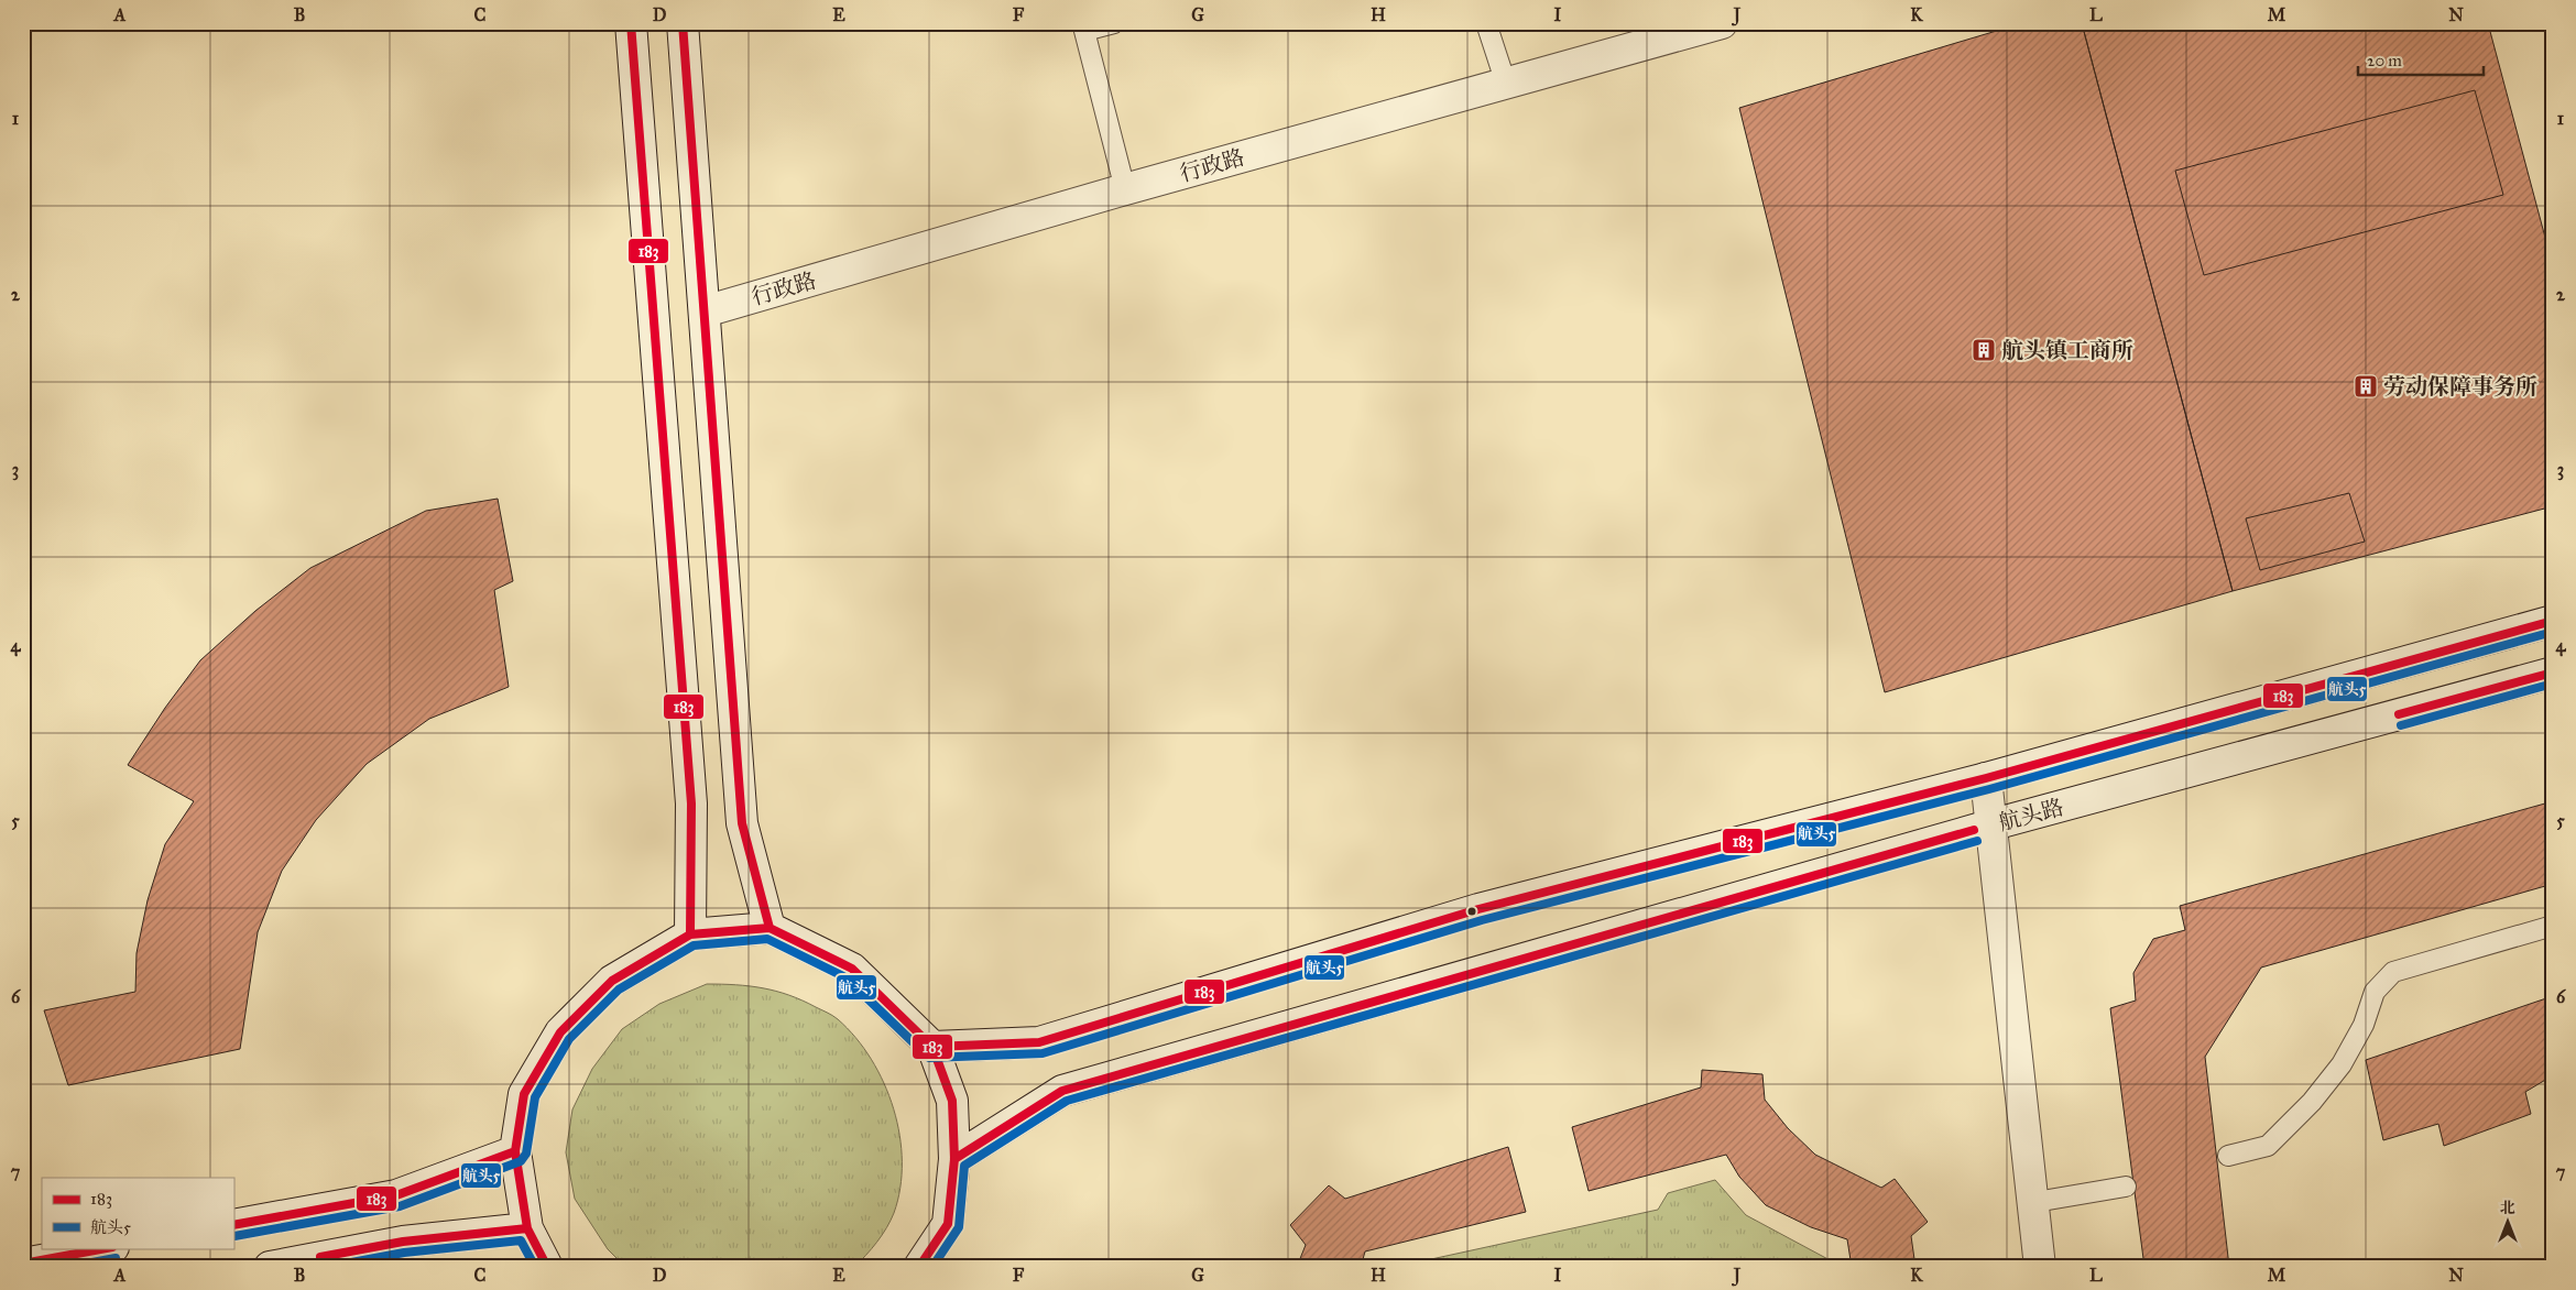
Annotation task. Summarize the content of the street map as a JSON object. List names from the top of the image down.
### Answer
{
  "streets": {
    "main road": ["行政路", "航头路"]
  },
  "places": {
    "building": ["航头镇工商所", "劳动保障事务所"]
  },
  "lines": ["transit line 183", "transit line 航头5"],
  "legend": ["183", "航头5"],
  "scale_bar": "20 m",
  "north": "top",
  "grid": {
    "columns": [
      "A",
      "B",
      "C",
      "D",
      "E",
      "F",
      "G",
      "H",
      "I",
      "J",
      "K",
      "L",
      "M",
      "N"
    ],
    "rows": [
      "1",
      "2",
      "3",
      "4",
      "5",
      "6",
      "7"
    ]
  }
}
